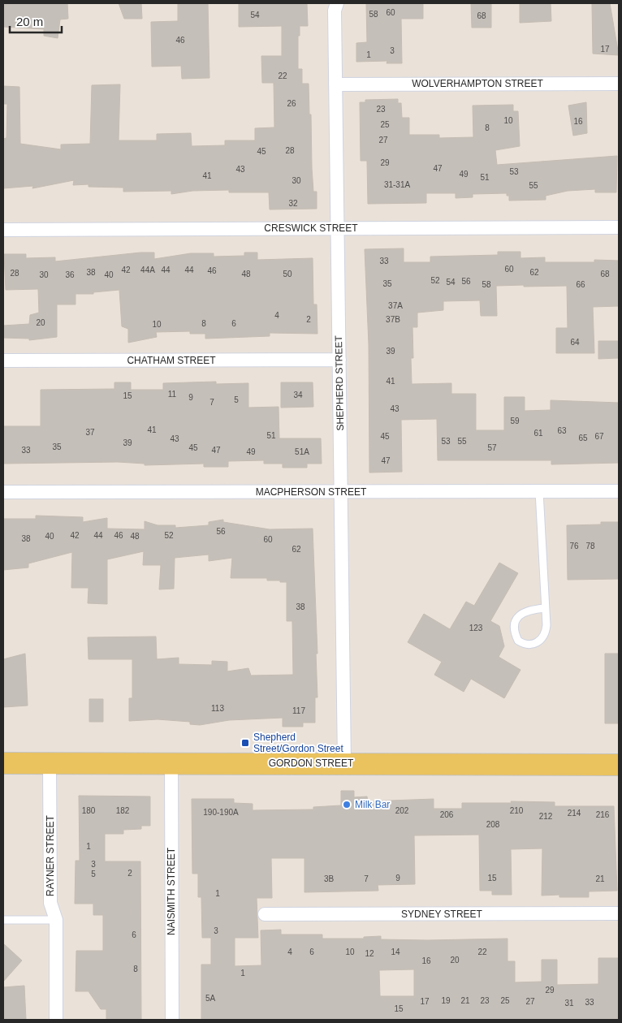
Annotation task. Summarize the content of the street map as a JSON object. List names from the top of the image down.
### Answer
{
  "streets": {
    "main road": ["GORDON STREET"],
    "street": [
      "WOLVERHAMPTON STREET",
      "CRESWICK STREET",
      "CHATHAM STREET",
      "SHEPHERD STREET",
      "MACPHERSON STREET",
      "RAYNER STREET",
      "NAISMITH STREET",
      "SYDNEY STREET"
    ]
  },
  "crossings": [
    ["WOLVERHAMPTON STREET", "SHEPHERD STREET"],
    ["CRESWICK STREET", "SHEPHERD STREET"],
    ["CHATHAM STREET", "SHEPHERD STREET"],
    ["SHEPHERD STREET", "MACPHERSON STREET"],
    ["SHEPHERD STREET", "GORDON STREET"],
    ["GORDON STREET", "RAYNER STREET"],
    ["GORDON STREET", "NAISMITH STREET"]
  ],
  "places": {
    "transit": ["Shepherd Street/Gordon Street"],
    "other": ["Milk Bar"]
  },
  "house_numbers": [
    "60",
    "58",
    "54",
    "68",
    "46",
    "17",
    "3",
    "1",
    "22",
    "26",
    "23",
    "10",
    "16",
    "25",
    "8",
    "27",
    "28",
    "45",
    "29",
    "47",
    "43",
    "53",
    "49",
    "41",
    "51",
    "30",
    "31-31A",
    "55",
    "32",
    "33",
    "60",
    "42",
    "44A",
    "44",
    "44",
    "46",
    "38",
    "62",
    "28",
    "48",
    "50",
    "68",
    "30",
    "36",
    "40",
    "52",
    "56",
    "54",
    "35",
    "58",
    "66",
    "37A",
    "4",
    "2",
    "37B",
    "20",
    "8",
    "6",
    "10",
    "64",
    "39",
    "41",
    "11",
    "34",
    "15",
    "9",
    "5",
    "7",
    "43",
    "59",
    "41",
    "63",
    "37",
    "61",
    "51",
    "45",
    "67",
    "65",
    "43",
    "53",
    "55",
    "39",
    "35",
    "45",
    "57",
    "33",
    "47",
    "49",
    "51A",
    "47",
    "56",
    "42",
    "44",
    "46",
    "52",
    "40",
    "48",
    "38",
    "60",
    "76",
    "78",
    "62",
    "38",
    "123",
    "113",
    "117",
    "180",
    "182",
    "202",
    "210",
    "190-190A",
    "214",
    "206",
    "216",
    "212",
    "208",
    "1",
    "3",
    "2",
    "5",
    "9",
    "15",
    "3B",
    "7",
    "21",
    "1",
    "3",
    "6",
    "4",
    "6",
    "10",
    "14",
    "22",
    "12",
    "20",
    "16",
    "8",
    "1",
    "29",
    "5A",
    "19",
    "21",
    "23",
    "25",
    "17",
    "27",
    "33",
    "31",
    "15"
  ],
  "scale_bar": "20 m"
}
